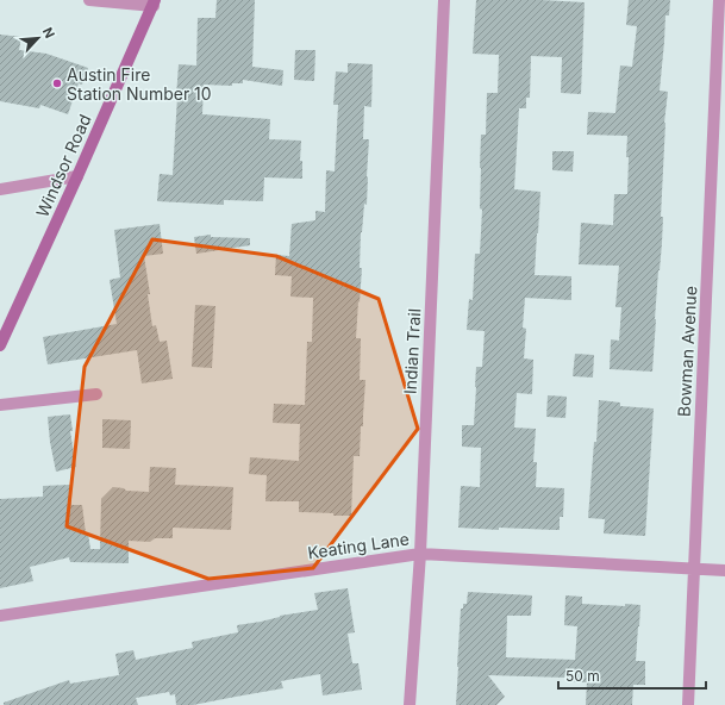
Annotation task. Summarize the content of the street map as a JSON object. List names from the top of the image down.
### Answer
{
  "streets": {
    "street": [
      "Windsor Road",
      "Indian Trail",
      "Bowman Avenue",
      "Keating Lane"
    ]
  },
  "crossings": [
    ["Indian Trail", "Keating Lane"],
    ["Bowman Avenue", "Keating Lane"]
  ],
  "places": ["Austin Fire Station Number 10"],
  "scale_bar": "50 m",
  "north": "top right"
}
